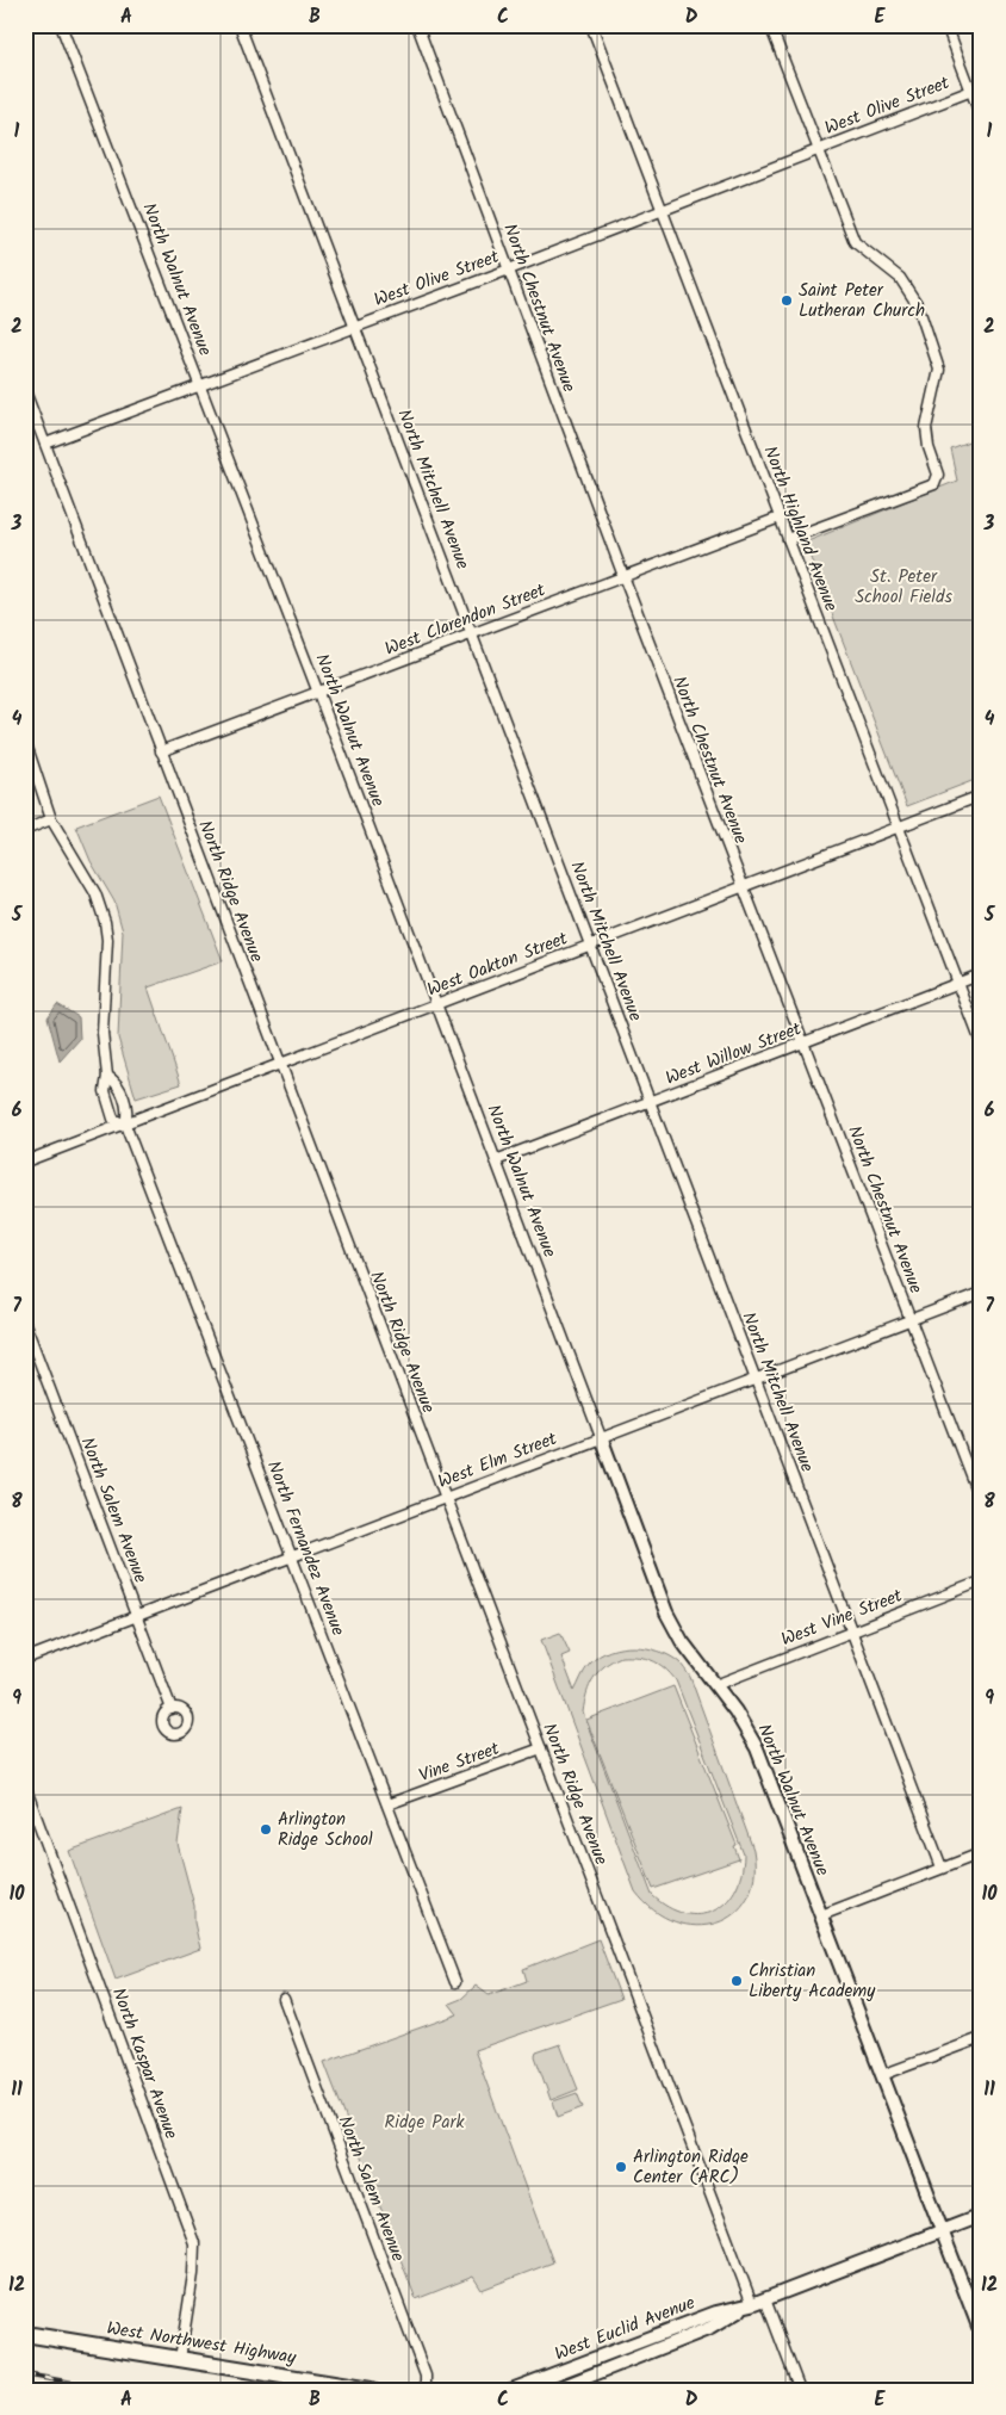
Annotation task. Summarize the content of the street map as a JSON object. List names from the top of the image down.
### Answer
{
  "streets": {
    "main road": ["West Northwest Highway"],
    "street": [
      "West Olive Street",
      "North Walnut Avenue",
      "North Chestnut Avenue",
      "North Mitchell Avenue",
      "North Highland Avenue",
      "West Clarendon Street",
      "North Ridge Avenue",
      "West Oakton Street",
      "West Willow Street",
      "West Elm Street",
      "North Salem Avenue",
      "North Fernandez Avenue",
      "West Vine Street",
      "Vine Street",
      "North Kaspar Avenue",
      "West Euclid Avenue"
    ]
  },
  "crossings": [
    ["West Olive Street", "North Walnut Avenue"],
    ["West Olive Street", "North Chestnut Avenue"],
    ["West Olive Street", "North Mitchell Avenue"],
    ["West Olive Street", "North Highland Avenue"],
    ["West Olive Street", "North Ridge Avenue"],
    ["North Walnut Avenue", "West Clarendon Street"],
    ["North Walnut Avenue", "West Oakton Street"],
    ["North Walnut Avenue", "West Willow Street"],
    ["North Walnut Avenue", "West Elm Street"],
    ["North Walnut Avenue", "West Vine Street"],
    ["North Walnut Avenue", "West Euclid Avenue"],
    ["North Chestnut Avenue", "West Clarendon Street"],
    ["North Chestnut Avenue", "West Oakton Street"],
    ["North Chestnut Avenue", "West Willow Street"],
    ["North Chestnut Avenue", "West Elm Street"],
    ["North Mitchell Avenue", "West Clarendon Street"],
    ["North Mitchell Avenue", "West Oakton Street"],
    ["North Mitchell Avenue", "West Willow Street"],
    ["North Mitchell Avenue", "West Elm Street"],
    ["North Mitchell Avenue", "West Vine Street"],
    ["North Highland Avenue", "West Clarendon Street"],
    ["North Highland Avenue", "West Oakton Street"],
    ["North Highland Avenue", "West Willow Street"],
    ["West Clarendon Street", "North Ridge Avenue"],
    ["North Ridge Avenue", "West Oakton Street"],
    ["North Ridge Avenue", "West Elm Street"],
    ["North Ridge Avenue", "Vine Street"],
    ["North Ridge Avenue", "West Euclid Avenue"],
    ["West Oakton Street", "North Fernandez Avenue"],
    ["West Elm Street", "North Salem Avenue"],
    ["West Elm Street", "North Fernandez Avenue"],
    ["North Fernandez Avenue", "Vine Street"],
    ["North Kaspar Avenue", "West Northwest Highway"]
  ],
  "parks": ["St. Peter School Fields", "Ridge Park"],
  "places": [
    "Saint Peter Lutheran Church",
    "Arlington Ridge School",
    "Christian Liberty Academy",
    "Arlington Ridge Center (ARC)"
  ],
  "grid": {
    "columns": [
      "A",
      "B",
      "C",
      "D",
      "E"
    ],
    "rows": [
      "1",
      "2",
      "3",
      "4",
      "5",
      "6",
      "7",
      "8",
      "9",
      "10",
      "11",
      "12"
    ]
  }
}
